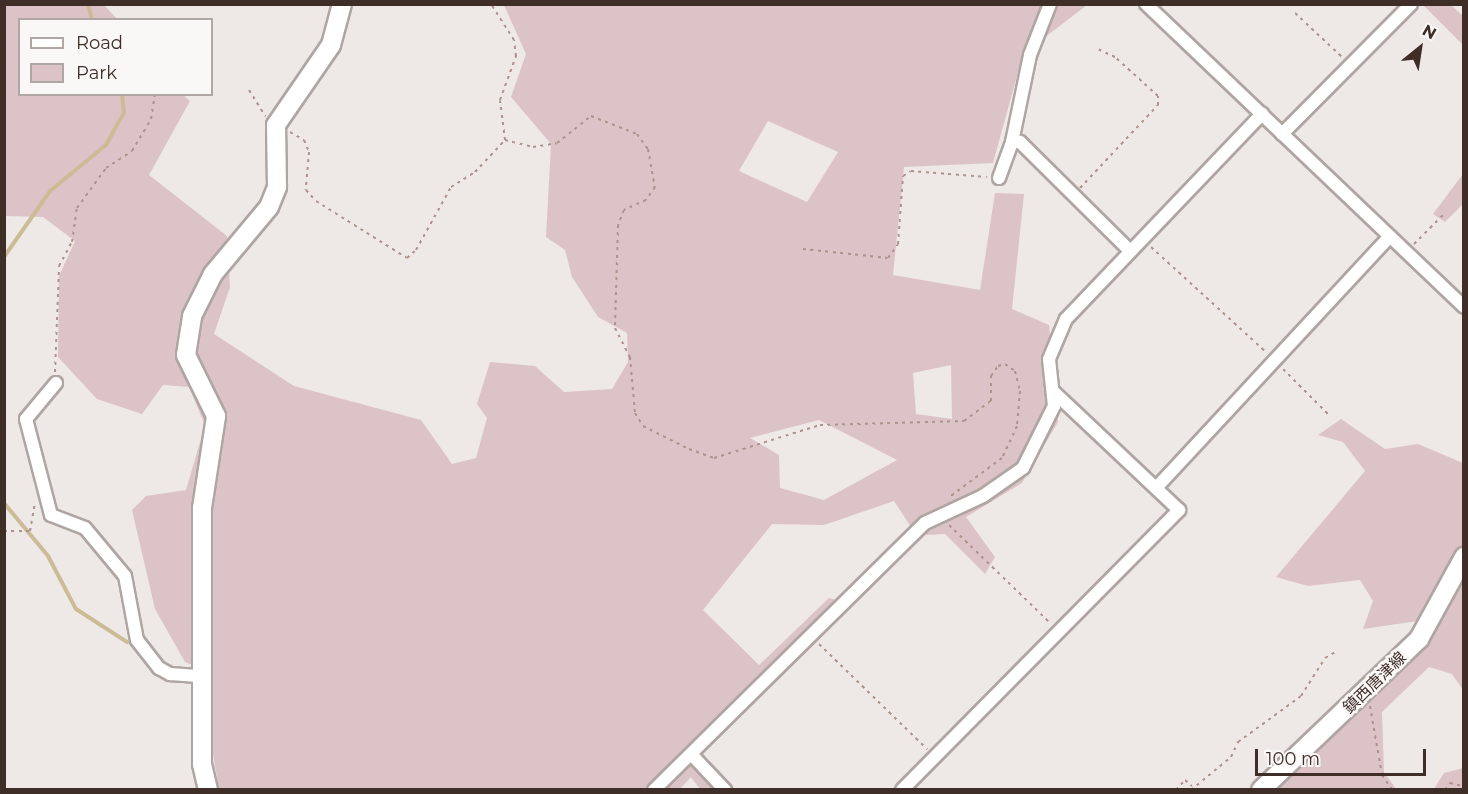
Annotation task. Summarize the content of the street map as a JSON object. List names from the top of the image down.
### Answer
{
  "streets": {
    "street": ["鎮西唐津線"]
  },
  "legend": ["Road", "Park"],
  "scale_bar": "100 m",
  "north": "top right"
}
